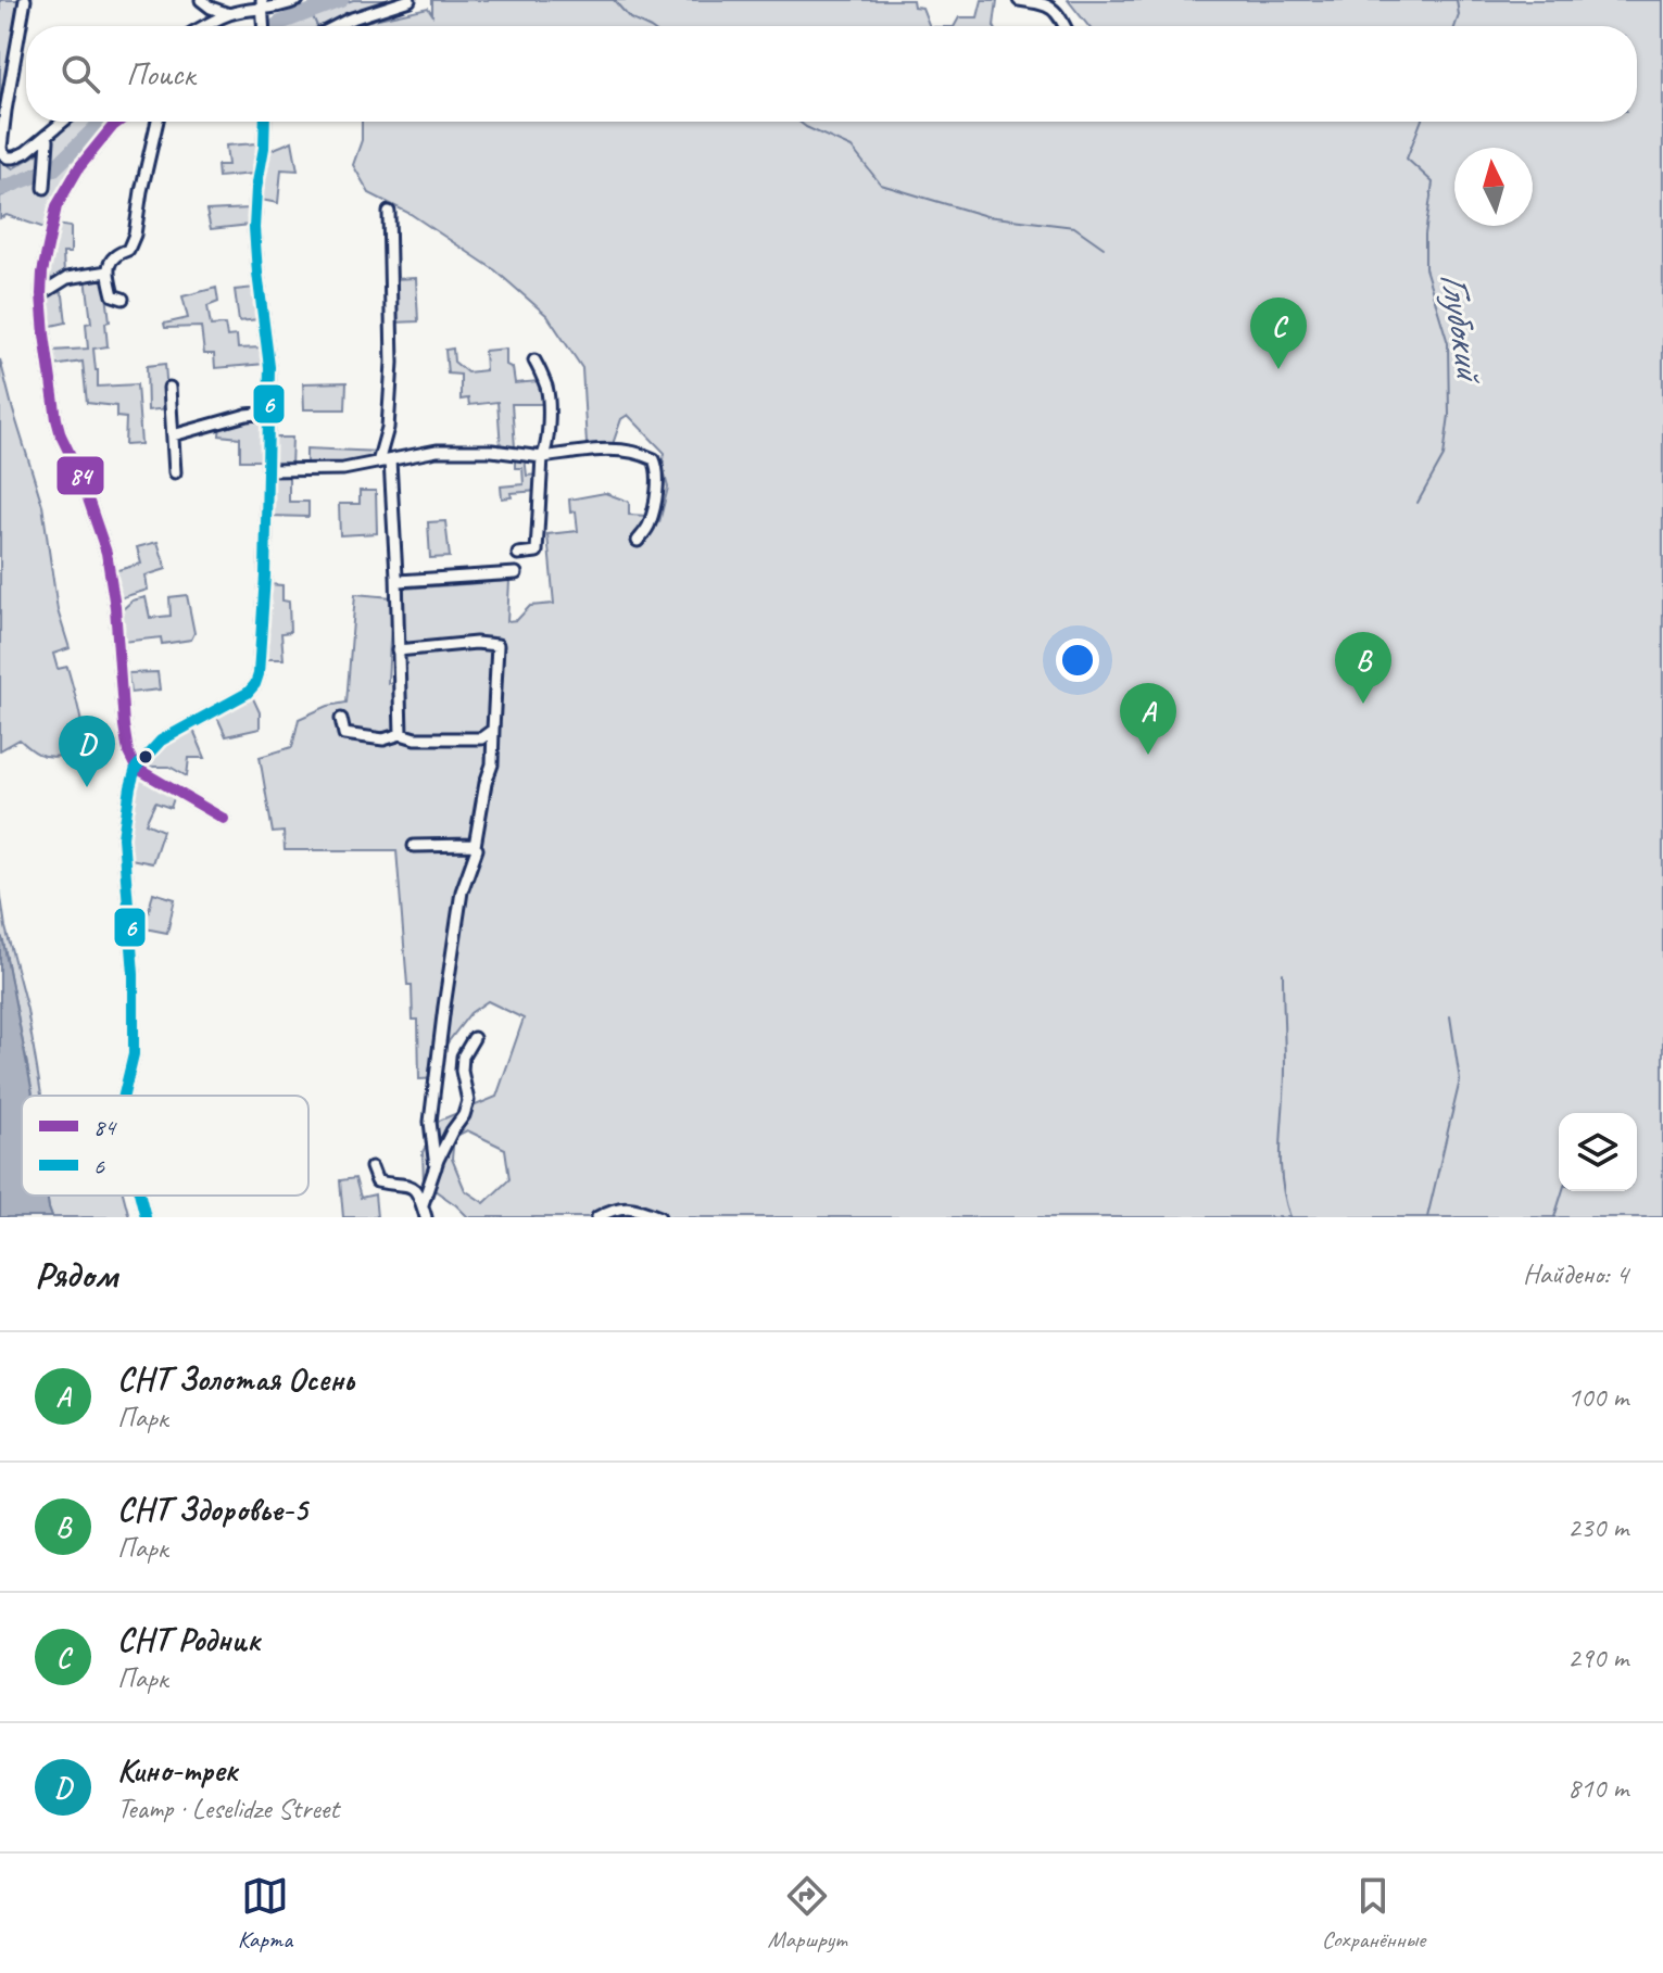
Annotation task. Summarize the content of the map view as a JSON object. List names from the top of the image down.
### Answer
{
  "water": ["Глубокий"],
  "lines": ["transit line 84", "transit line 6"],
  "legend": ["84", "6"],
  "north": "top",
  "page": {
    "search": "Поиск",
    "pins": [
      "C",
      "B",
      "A",
      "D"
    ],
    "heading": ["Рядом", "Найдено: 4"],
    "list": [
      {
        "mark": "A",
        "name": "СНТ Золотая Осень",
        "note": "Парк",
        "value": "100 m"
      },
      {
        "mark": "B",
        "name": "СНТ Здоровье-5",
        "note": "Парк",
        "value": "230 m"
      },
      {
        "mark": "C",
        "name": "СНТ Родник",
        "note": "Парк",
        "value": "290 m"
      },
      {
        "mark": "D",
        "name": "Кино-трек",
        "note": "Театр · Leselidze Street",
        "value": "810 m"
      }
    ],
    "nav": ["Карта", "Маршрут", "Сохранённые"]
  }
}
